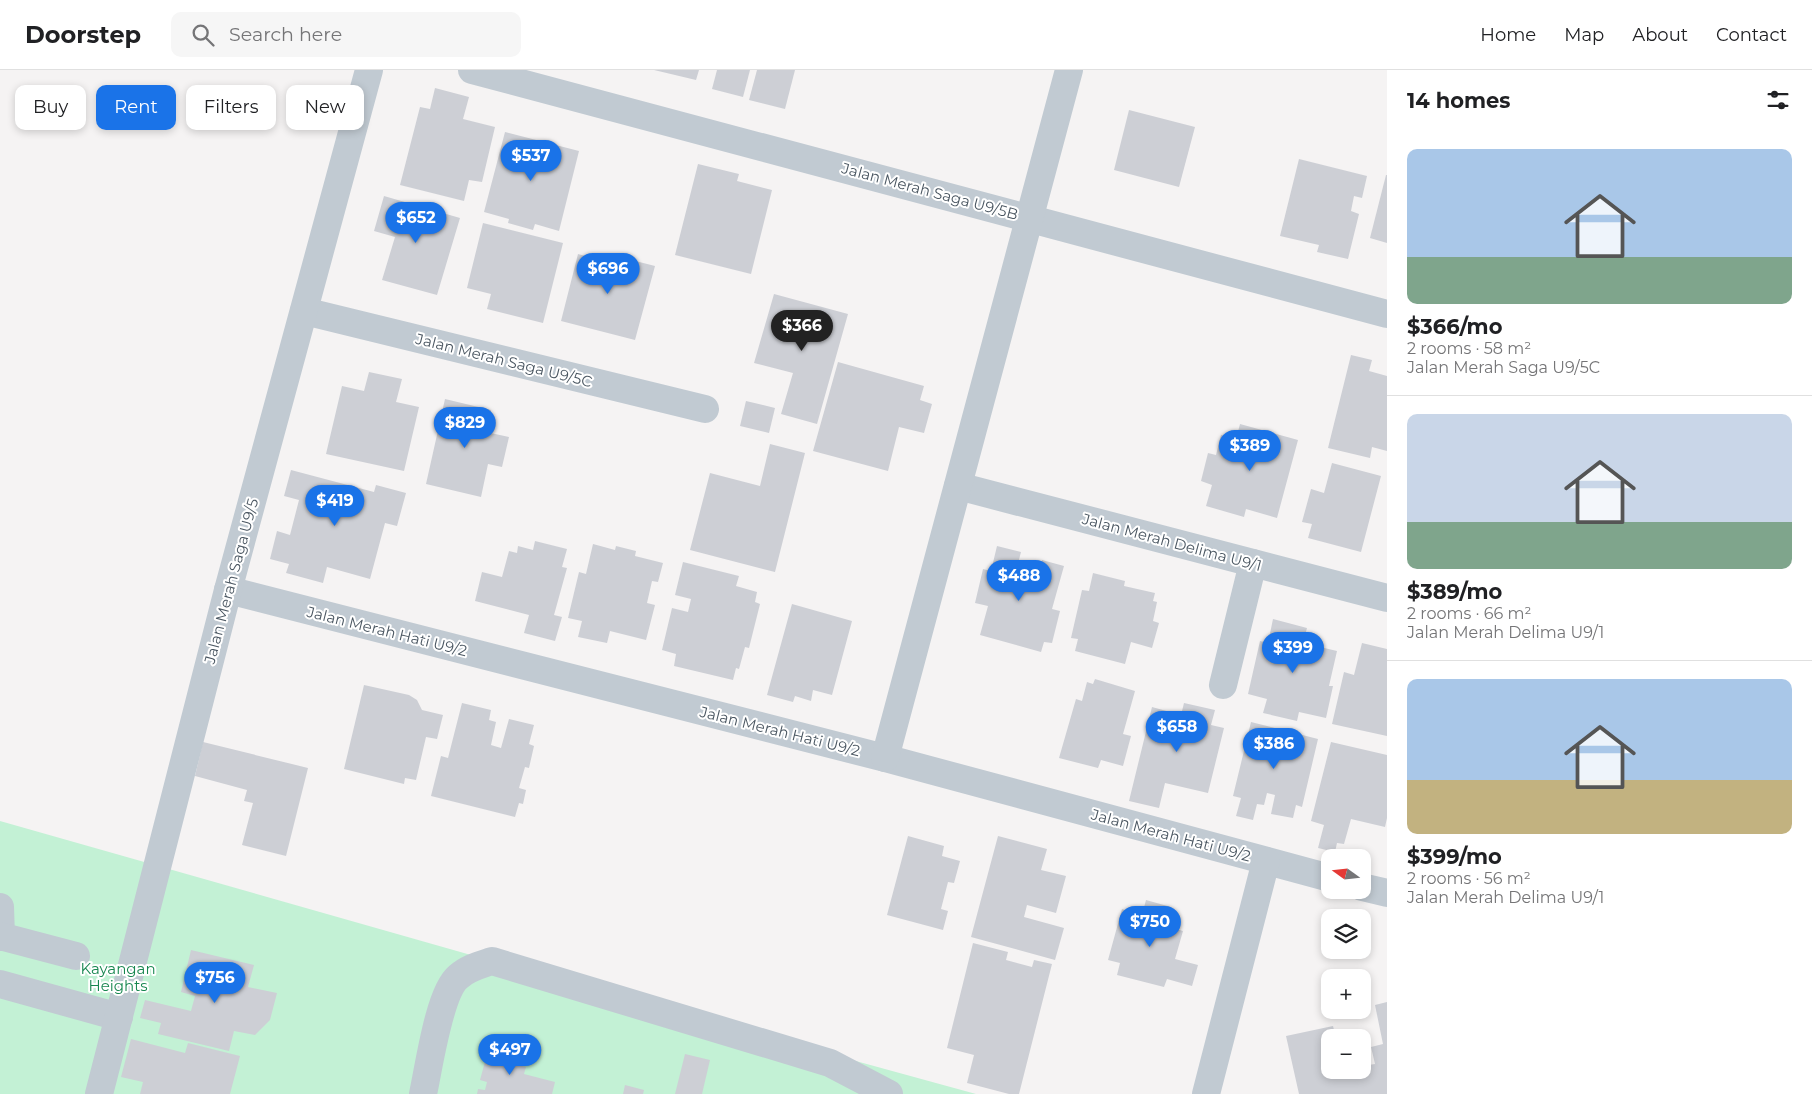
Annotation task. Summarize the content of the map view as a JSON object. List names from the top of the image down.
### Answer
{
  "streets": {
    "street": [
      "Jalan Merah Saga U9/5B",
      "Jalan Merah Saga U9/5C",
      "Jalan Merah Delima U9/1",
      "Jalan Merah Saga U9/5",
      "Jalan Merah Hati U9/2"
    ]
  },
  "crossings": [
    ["Jalan Merah Saga U9/5C", "Jalan Merah Saga U9/5"],
    ["Jalan Merah Saga U9/5", "Jalan Merah Hati U9/2"]
  ],
  "parks": ["Kayangan Heights"],
  "north": "left",
  "page": {
    "header": "Doorstep",
    "search": "Search here",
    "nav": [
      "Home",
      "Map",
      "About",
      "Contact"
    ],
    "heading": "14 homes",
    "chip": [
      "Buy",
      "Rent",
      "Filters",
      "New"
    ],
    "list": [
      {
        "name": "$366/mo",
        "note": "2 rooms · 58 m² · Jalan Merah Saga U9/5C"
      },
      {
        "name": "$389/mo",
        "note": "2 rooms · 66 m² · Jalan Merah Delima U9/1"
      },
      {
        "name": "$399/mo",
        "note": "2 rooms · 56 m² · Jalan Merah Delima U9/1"
      }
    ],
    "price": [
      "$537",
      "$652",
      "$696",
      "$366",
      "$829",
      "$389",
      "$419",
      "$488",
      "$399",
      "$658",
      "$386",
      "$750",
      "$756",
      "$497"
    ],
    "map_buttons": ["+", "−"]
  }
}
